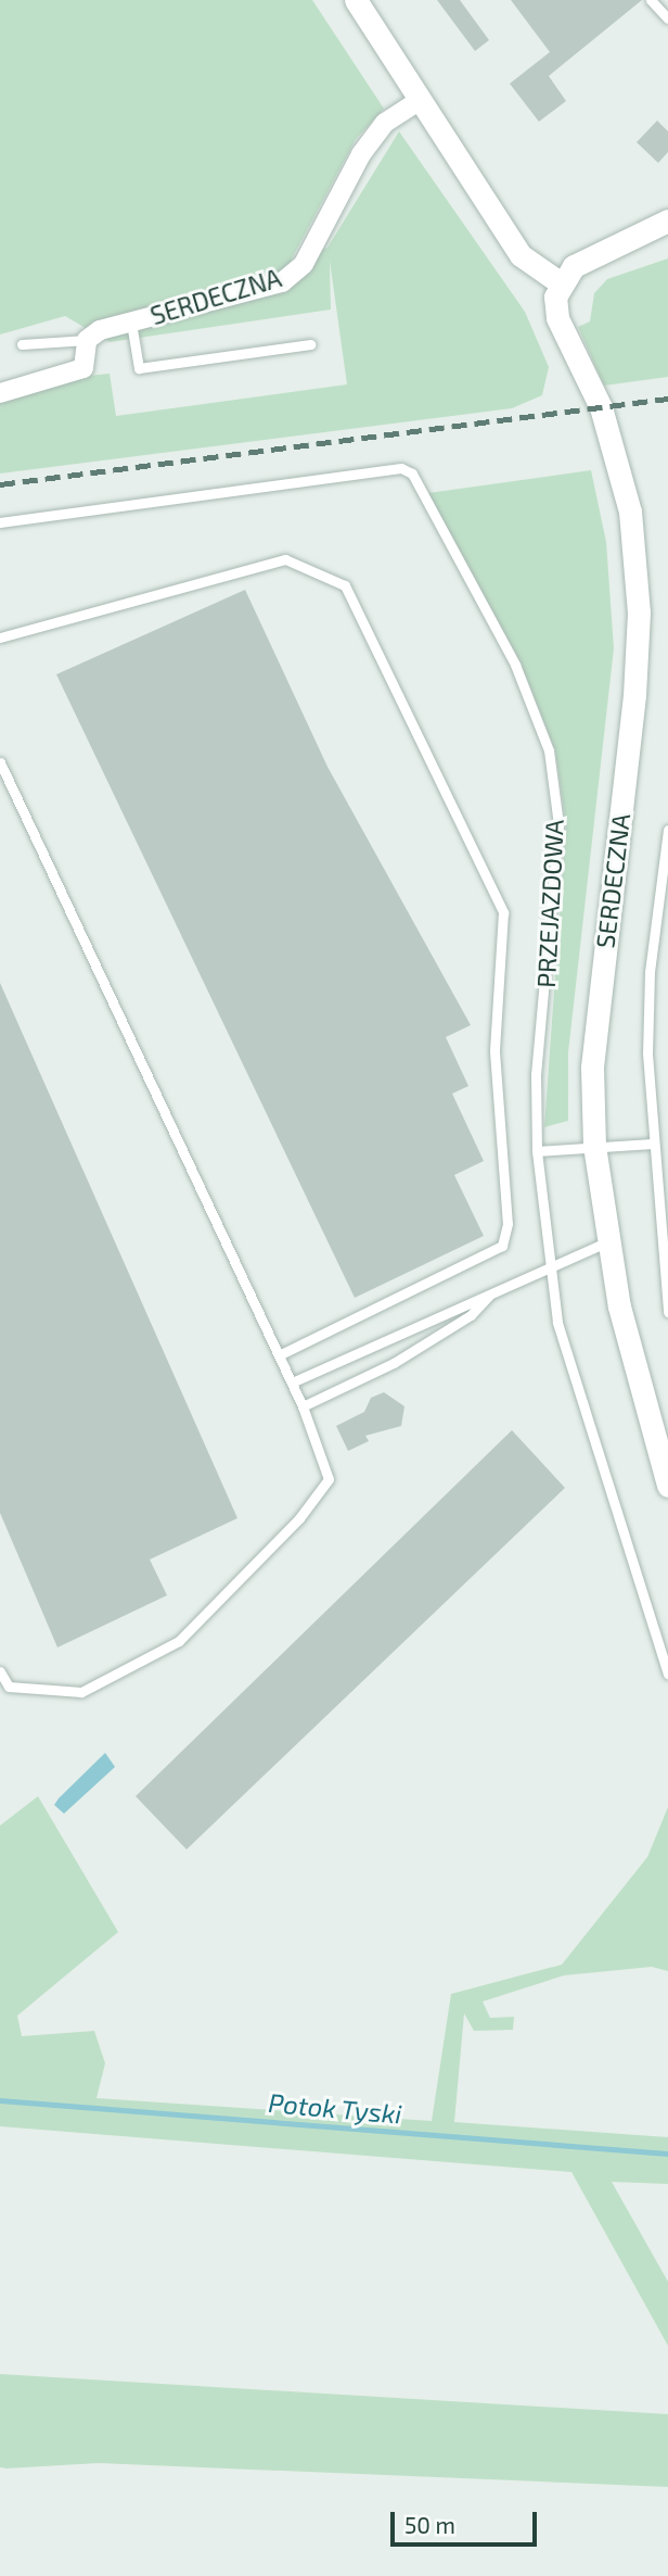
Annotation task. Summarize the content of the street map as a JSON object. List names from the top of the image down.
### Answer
{
  "streets": {
    "street": ["SERDECZNA"],
    "lane": ["PRZEJAZDOWA"]
  },
  "water": ["Potok Tyski"],
  "scale_bar": "50 m"
}
